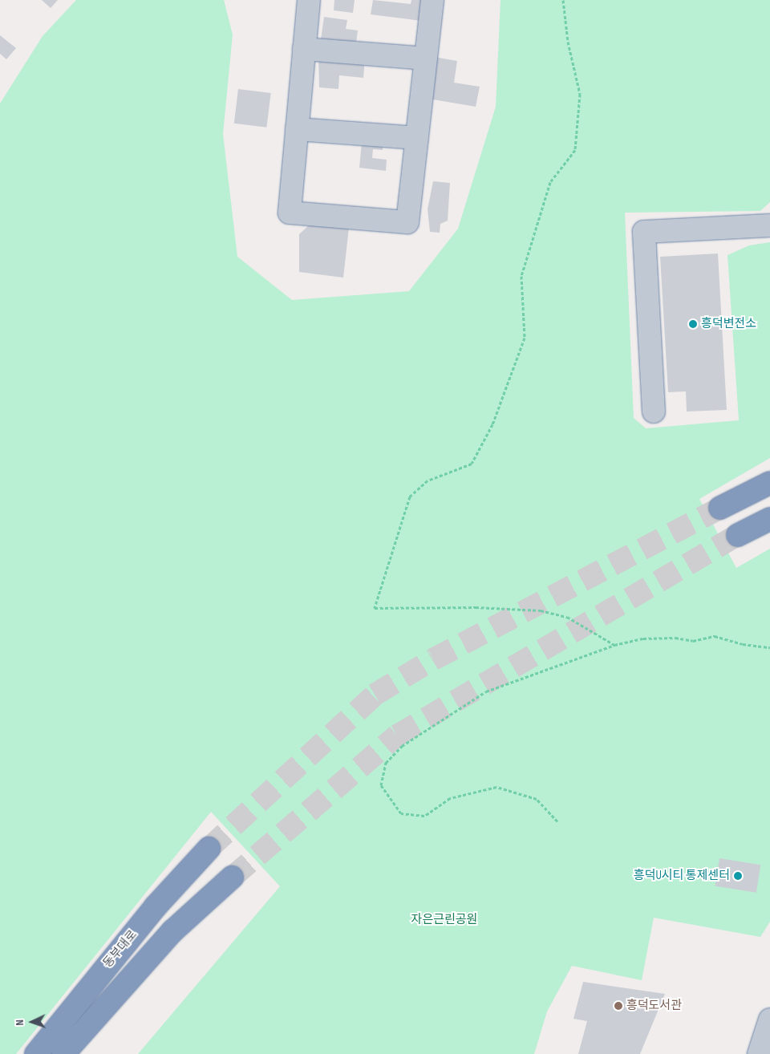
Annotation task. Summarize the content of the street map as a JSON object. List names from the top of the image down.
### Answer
{
  "streets": {
    "highway": ["동부대로"]
  },
  "parks": ["자은근린공원"],
  "places": ["흥덕변전소", "흥덕U시티 통제센터", "흥덕도서관"],
  "north": "left"
}
